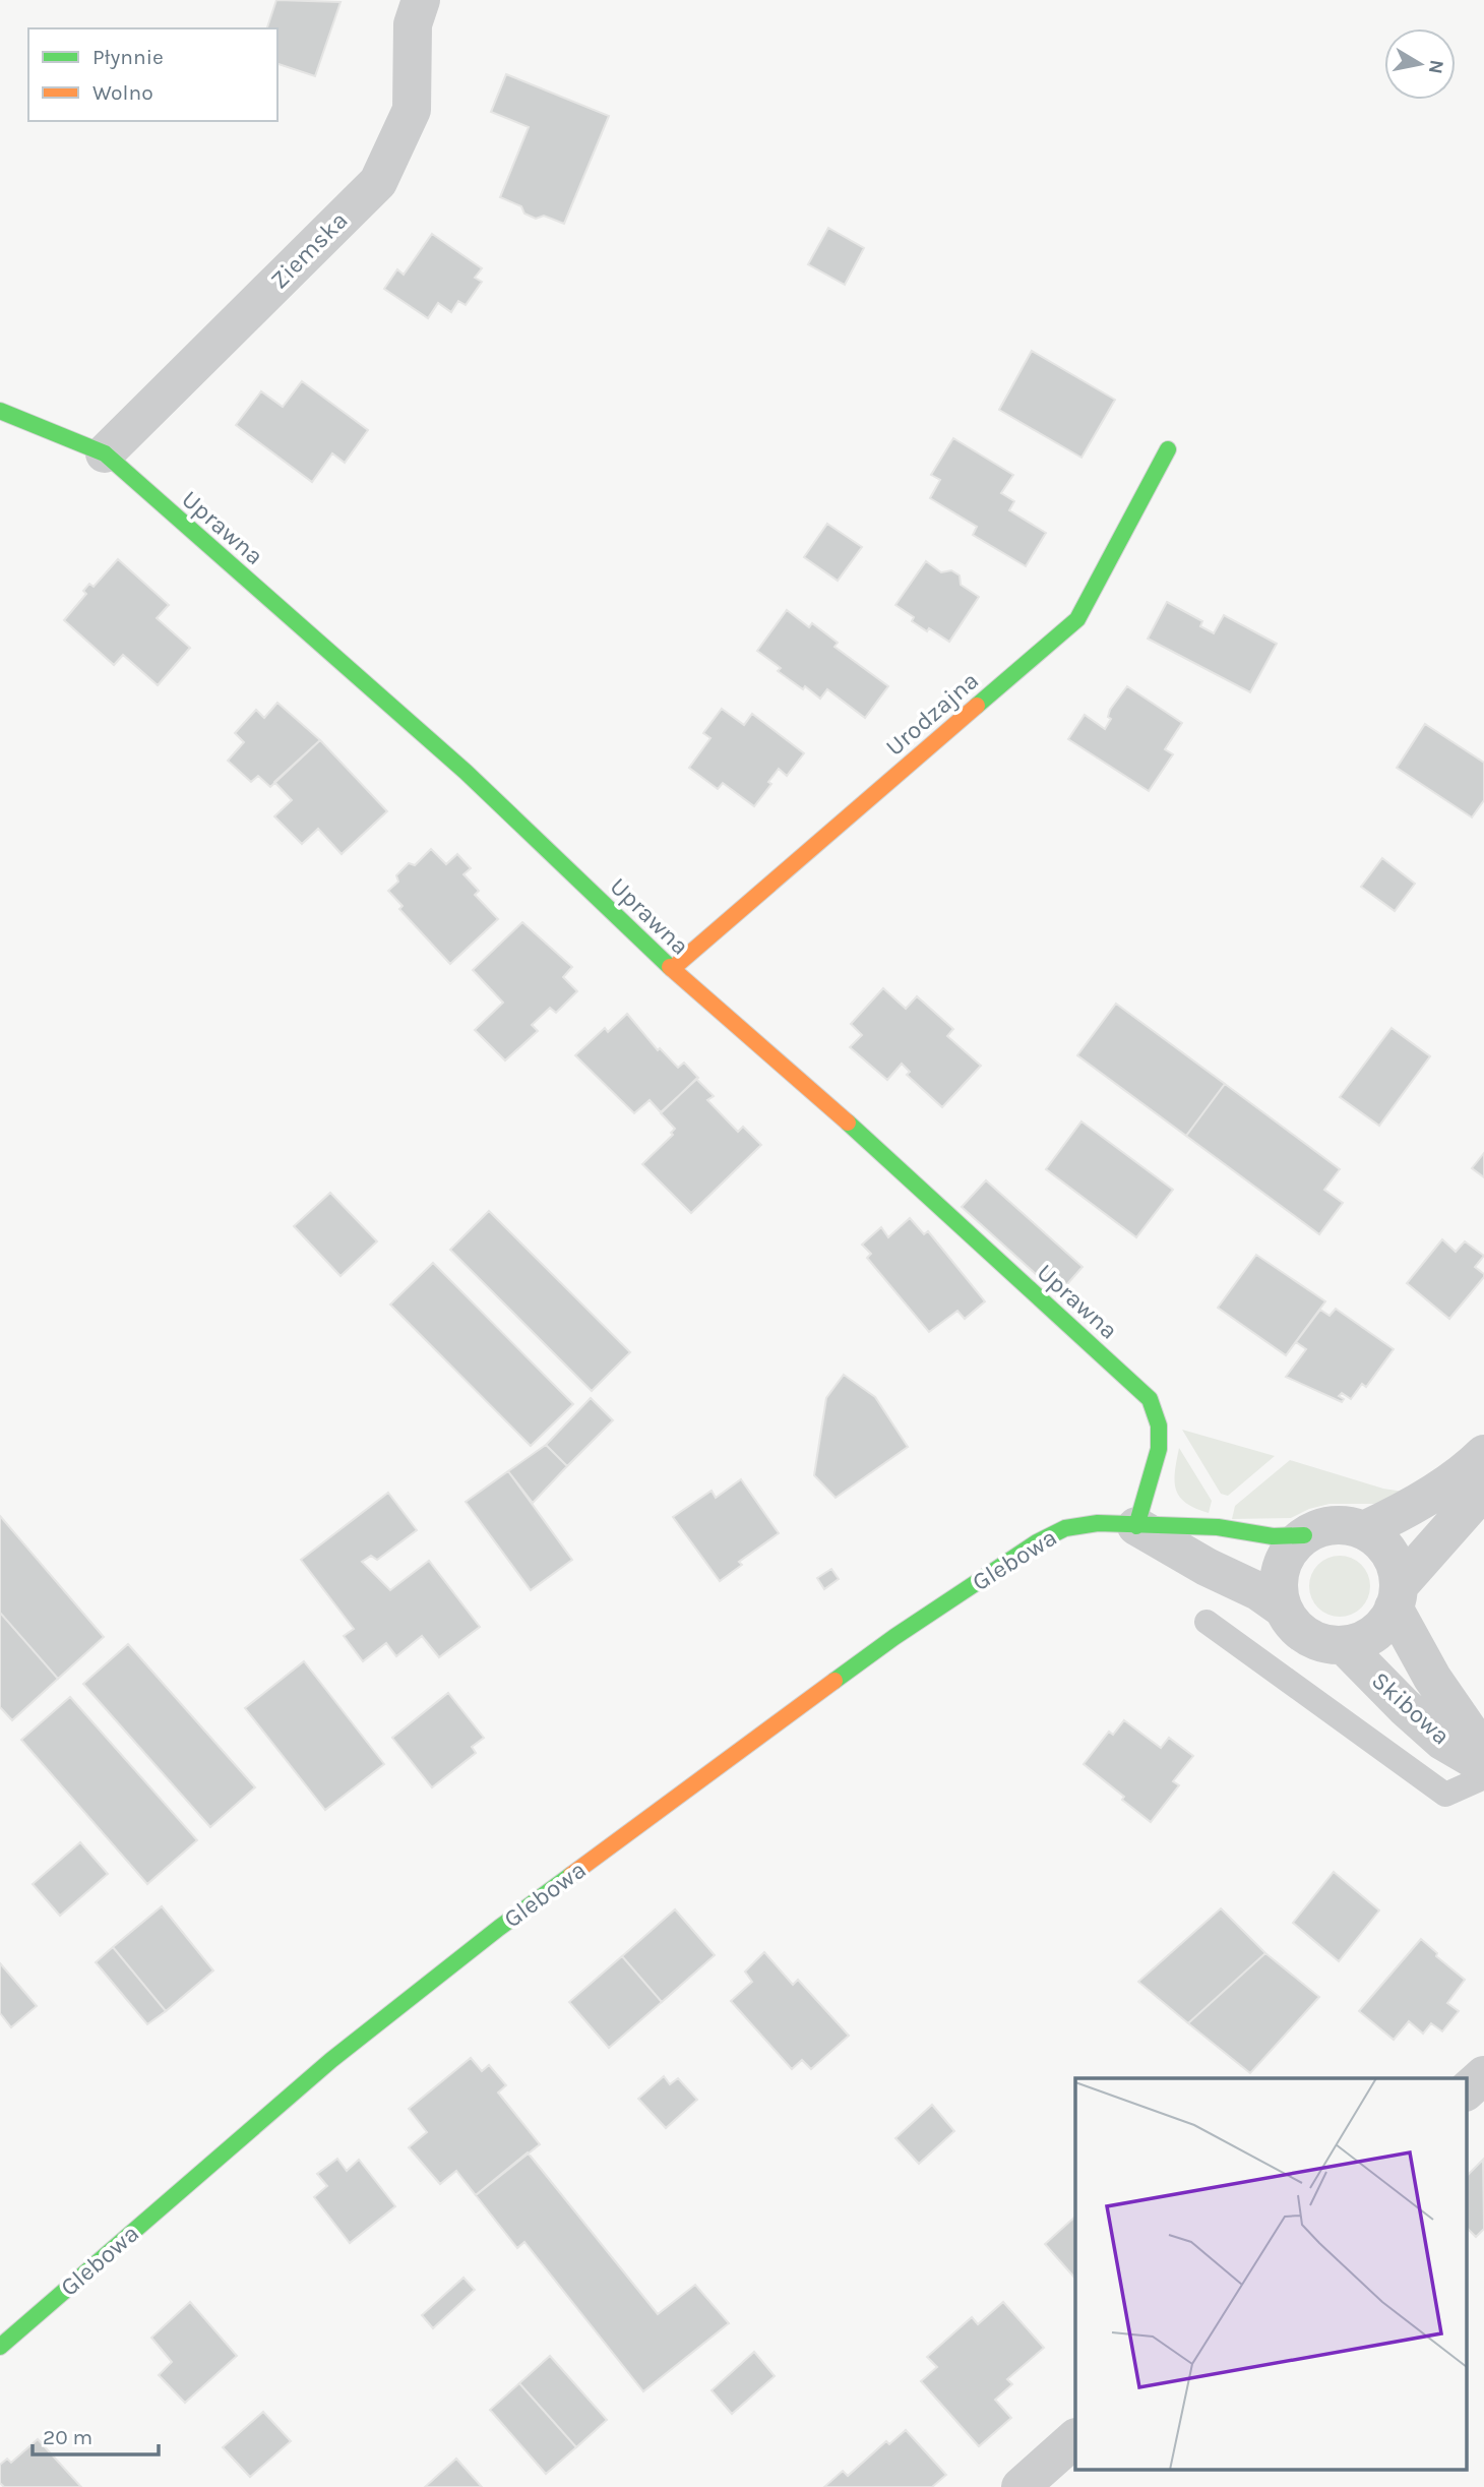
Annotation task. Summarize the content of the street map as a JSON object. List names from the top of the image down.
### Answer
{
  "streets": {
    "street": [
      "Ziemska",
      "Uprawna",
      "Urodzajna",
      "Glebowa",
      "Skibowa"
    ]
  },
  "crossings": [
    ["Ziemska", "Uprawna"],
    ["Uprawna", "Urodzajna"],
    ["Uprawna", "Glebowa"],
    ["Glebowa", "Skibowa"]
  ],
  "legend": ["Płynnie", "Wolno"],
  "scale_bar": "20 m",
  "north": "right"
}
